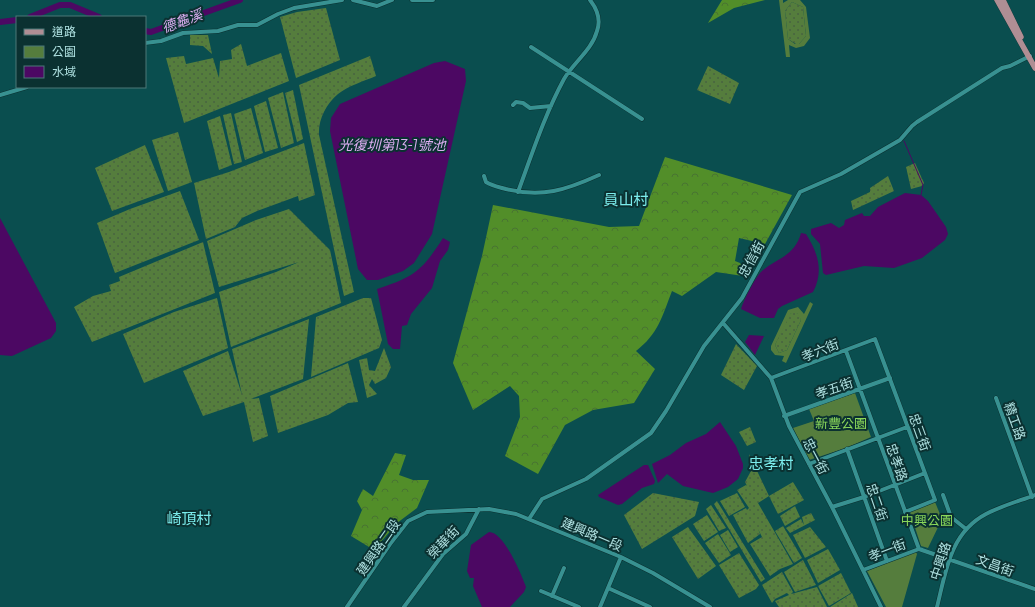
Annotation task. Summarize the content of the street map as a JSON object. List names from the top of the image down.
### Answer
{
  "streets": {
    "street": [
      "忠信街",
      "孝六街",
      "孝五街",
      "精工路",
      "忠三街",
      "忠一街",
      "忠孝路",
      "忠二街",
      "建興路一段",
      "榮華街",
      "建興路二段",
      "孝一街",
      "中興路",
      "文昌街"
    ]
  },
  "crossings": [
    ["忠信街", "忠一街"],
    ["忠信街", "建興路一段"],
    ["孝六街", "忠三街"],
    ["孝六街", "忠一街"],
    ["孝六街", "忠孝路"],
    ["孝五街", "忠三街"],
    ["孝五街", "忠一街"],
    ["孝五街", "忠孝路"],
    ["精工路", "中興路"],
    ["忠三街", "忠孝路"],
    ["忠一街", "孝一街"],
    ["忠孝路", "孝一街"],
    ["忠二街", "孝一街"],
    ["建興路一段", "榮華街"],
    ["建興路一段", "建興路二段"],
    ["中興路", "文昌街"]
  ],
  "districts": ["員山村", "忠孝村", "崎頂村"],
  "water": ["德龜溪", "光復圳第13-1號池"],
  "parks": ["新豐公園", "中興公園"],
  "legend": ["道路", "公園", "水域"]
}
